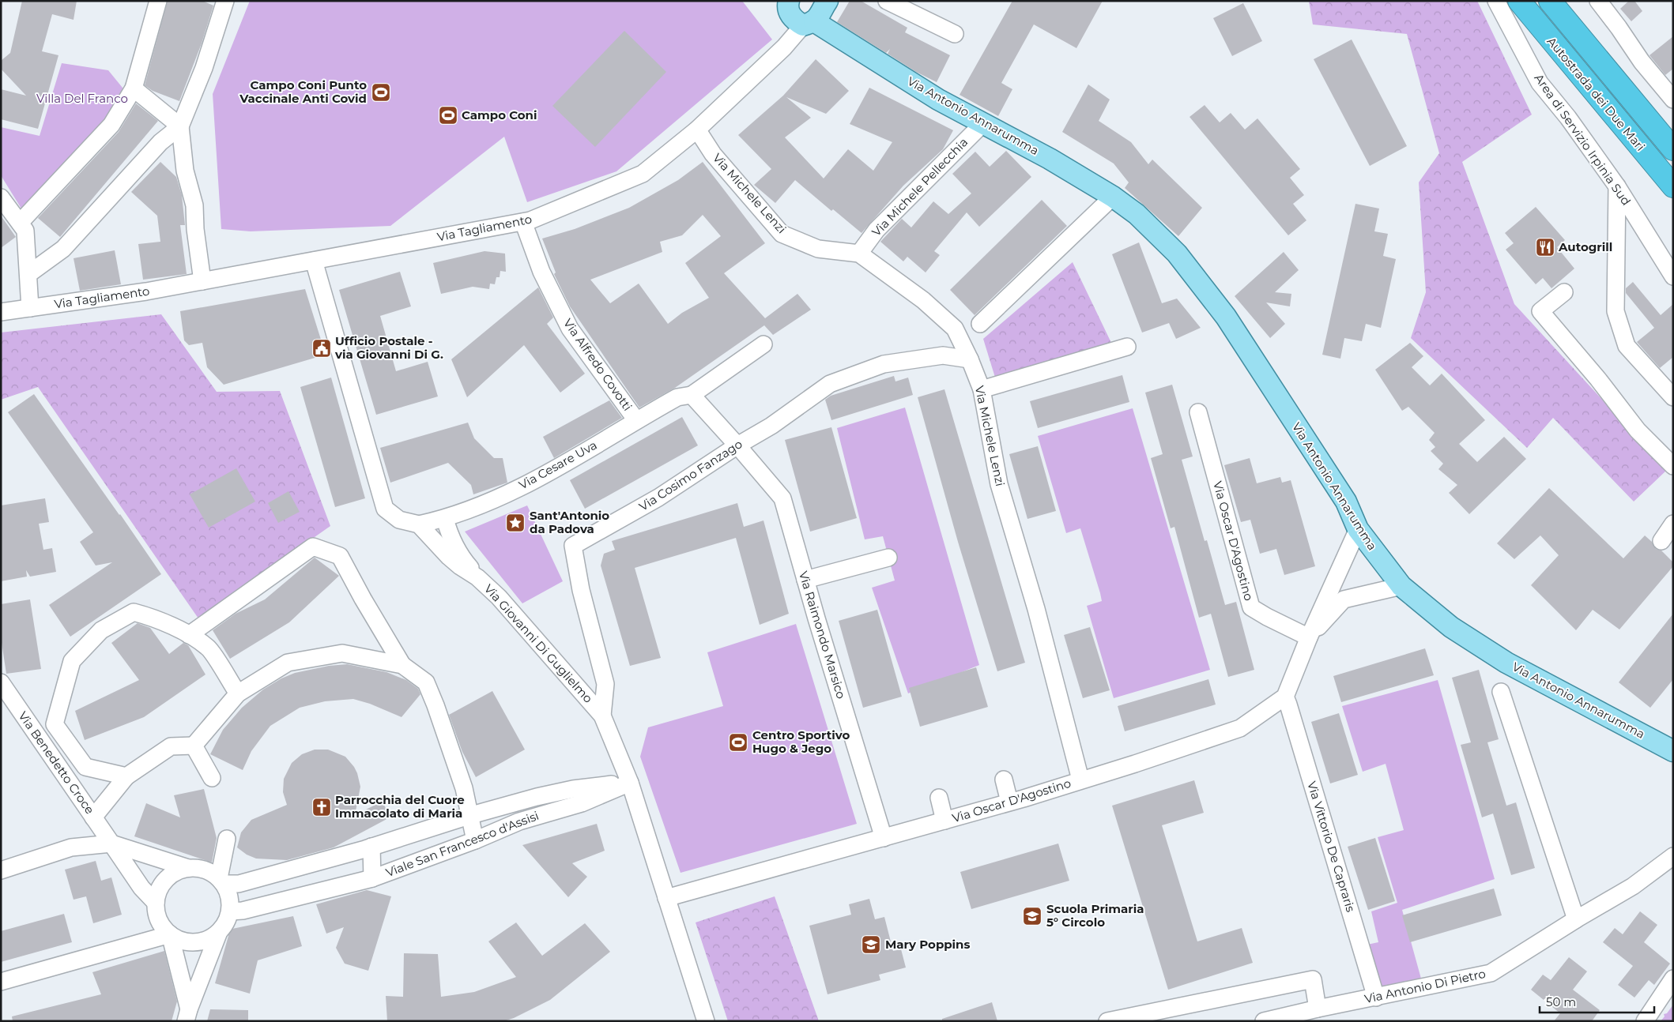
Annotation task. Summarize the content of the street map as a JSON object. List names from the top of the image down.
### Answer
{
  "streets": {
    "highway": ["Autostrada dei Due Mari"],
    "main road": ["Via Antonio Annarumma"],
    "street": [
      "Area di Servizio Irpinia Sud",
      "Via Michele Pellecchia",
      "Via Michele Lenzi",
      "Via Tagliamento",
      "Via Alfredo Covotti",
      "Via Cesare Uva",
      "Via Cosimo Fanzago",
      "Via Oscar D'Agostino",
      "Via Raimondo Marsico",
      "Via Giovanni Di Guglielmo",
      "Via Benedetto Croce",
      "Viale San Francesco d'Assisi",
      "Via Vittorio De Capraris",
      "Via Antonio Di Pietro"
    ]
  },
  "crossings": [
    ["Via Antonio Annarumma", "Via Michele Pellecchia"],
    ["Via Antonio Annarumma", "Via Tagliamento"],
    ["Via Michele Pellecchia", "Via Michele Lenzi"],
    ["Via Michele Lenzi", "Via Tagliamento"],
    ["Via Michele Lenzi", "Via Cosimo Fanzago"],
    ["Via Michele Lenzi", "Via Oscar D'Agostino"],
    ["Via Tagliamento", "Via Alfredo Covotti"],
    ["Via Alfredo Covotti", "Via Cesare Uva"],
    ["Via Cesare Uva", "Via Giovanni Di Guglielmo"],
    ["Via Cosimo Fanzago", "Via Raimondo Marsico"],
    ["Via Cosimo Fanzago", "Via Giovanni Di Guglielmo"],
    ["Via Oscar D'Agostino", "Via Raimondo Marsico"],
    ["Via Oscar D'Agostino", "Via Giovanni Di Guglielmo"],
    ["Via Oscar D'Agostino", "Via Vittorio De Capraris"],
    ["Via Giovanni Di Guglielmo", "Viale San Francesco d'Assisi"],
    ["Via Benedetto Croce", "Viale San Francesco d'Assisi"],
    ["Via Vittorio De Capraris", "Via Antonio Di Pietro"]
  ],
  "parks": ["Villa Del Franco"],
  "places": {
    "sports": ["Campo Coni Punto Vaccinale Anti Covid", "Campo Coni", "Centro Sportivo Hugo & Jego"],
    "restaurant": ["Autogrill"],
    "public building": ["Ufficio Postale - via Giovanni Di G."],
    "place": ["Sant'Antonio da Padova"],
    "church": ["Parrocchia del Cuore Immacolato di Maria"],
    "school or university": ["Scuola Primaria 5° Circolo", "Mary Poppins"]
  },
  "scale_bar": "50 m"
}
